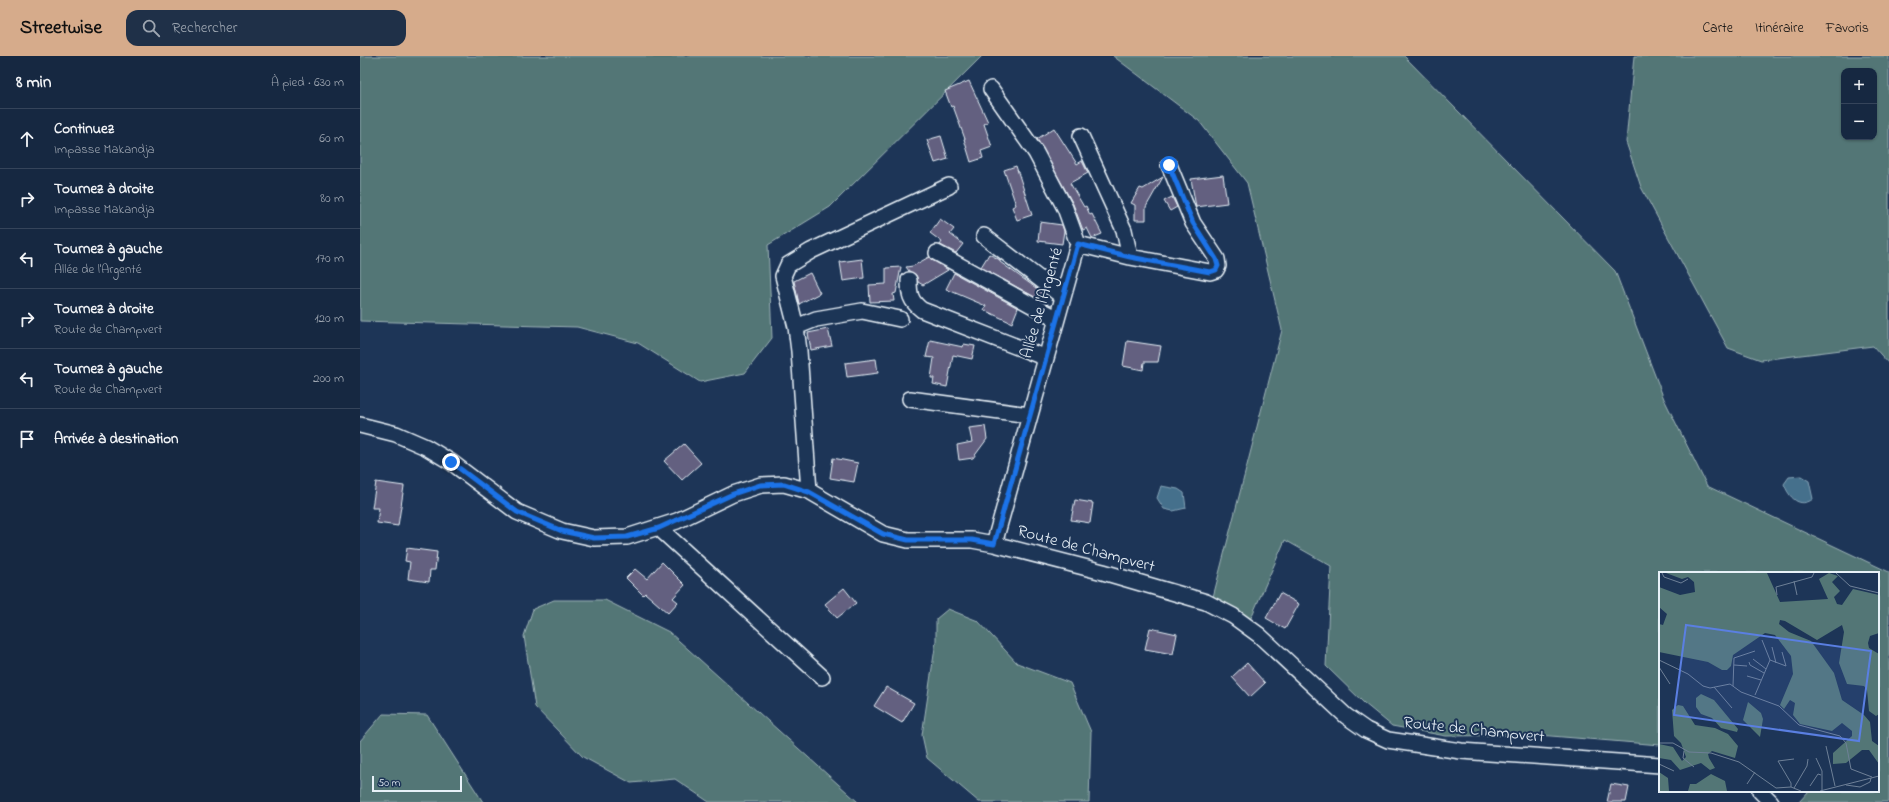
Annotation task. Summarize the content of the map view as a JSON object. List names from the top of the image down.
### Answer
{
  "streets": {
    "street": ["Allée de l'Argenté", "Route de Champvert"]
  },
  "crossings": [
    ["Allée de l'Argenté", "Route de Champvert"]
  ],
  "scale_bar": "50 m",
  "page": {
    "header": "Streetwise",
    "search": "Rechercher",
    "nav": ["Carte", "Itinéraire", "Favoris"],
    "heading": ["8 min", "À pied · 630 m"],
    "map_buttons": ["+", "−"],
    "list": [
      ["Continuez", "Impasse Makandja", "60 m"],
      ["Tournez à droite", "Impasse Makandja", "80 m"],
      ["Tournez à gauche", "Allée de l'Argenté", "170 m"],
      ["Tournez à droite", "Route de Champvert", "120 m"],
      ["Tournez à gauche", "Route de Champvert", "200 m"],
      "Arrivée à destination"
    ],
    "scale": "50 m"
  }
}
